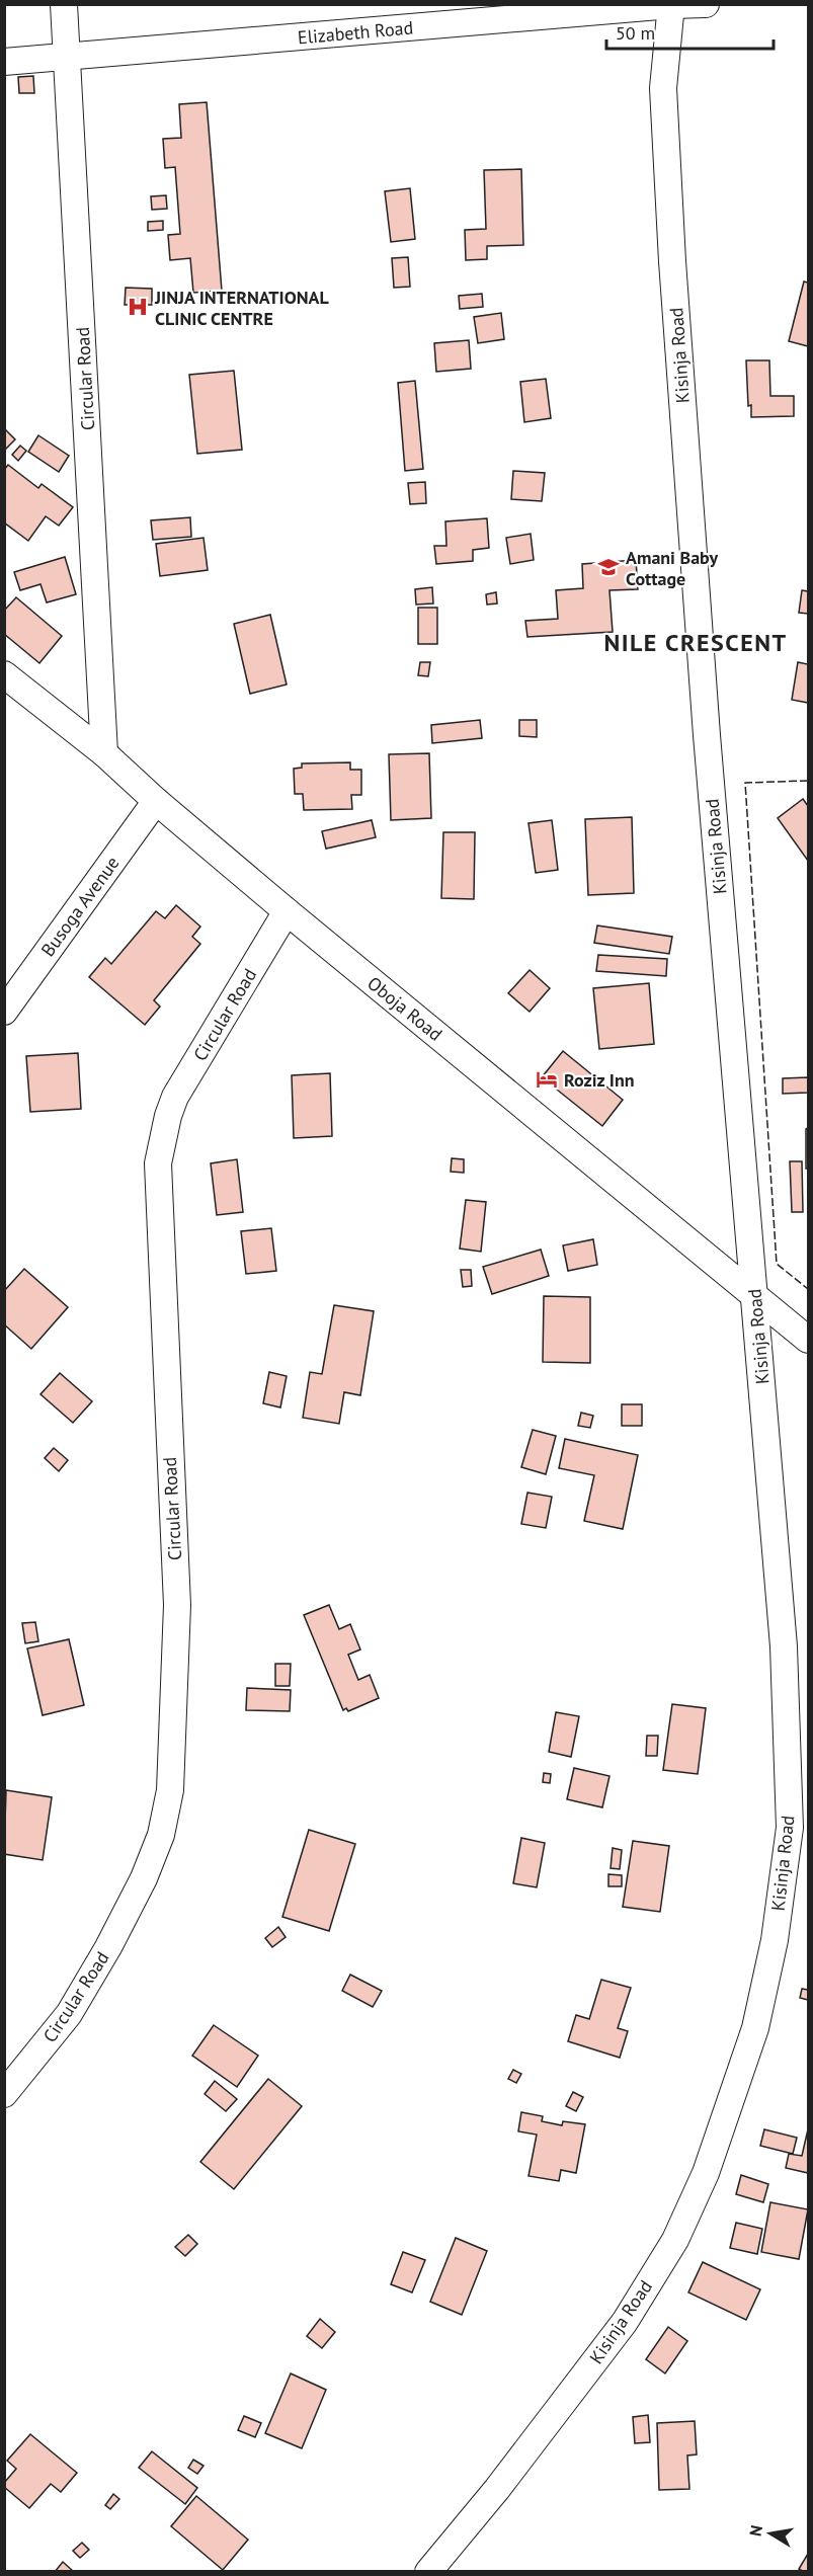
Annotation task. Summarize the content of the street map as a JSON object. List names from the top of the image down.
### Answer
{
  "streets": {
    "street": [
      "Elizabeth Road",
      "Kisinja Road",
      "Circular Road",
      "Busoga Avenue",
      "Oboja Road"
    ]
  },
  "crossings": [
    ["Elizabeth Road", "Kisinja Road"],
    ["Elizabeth Road", "Circular Road"],
    ["Kisinja Road", "Oboja Road"],
    ["Circular Road", "Oboja Road"],
    ["Busoga Avenue", "Oboja Road"]
  ],
  "districts": ["NILE CRESCENT"],
  "places": {
    "hospital": ["JINJA INTERNATIONAL CLINIC CENTRE"],
    "school or university": ["Amani Baby Cottage"],
    "hotel": ["Roziz Inn"]
  },
  "scale_bar": "50 m",
  "north": "left"
}
